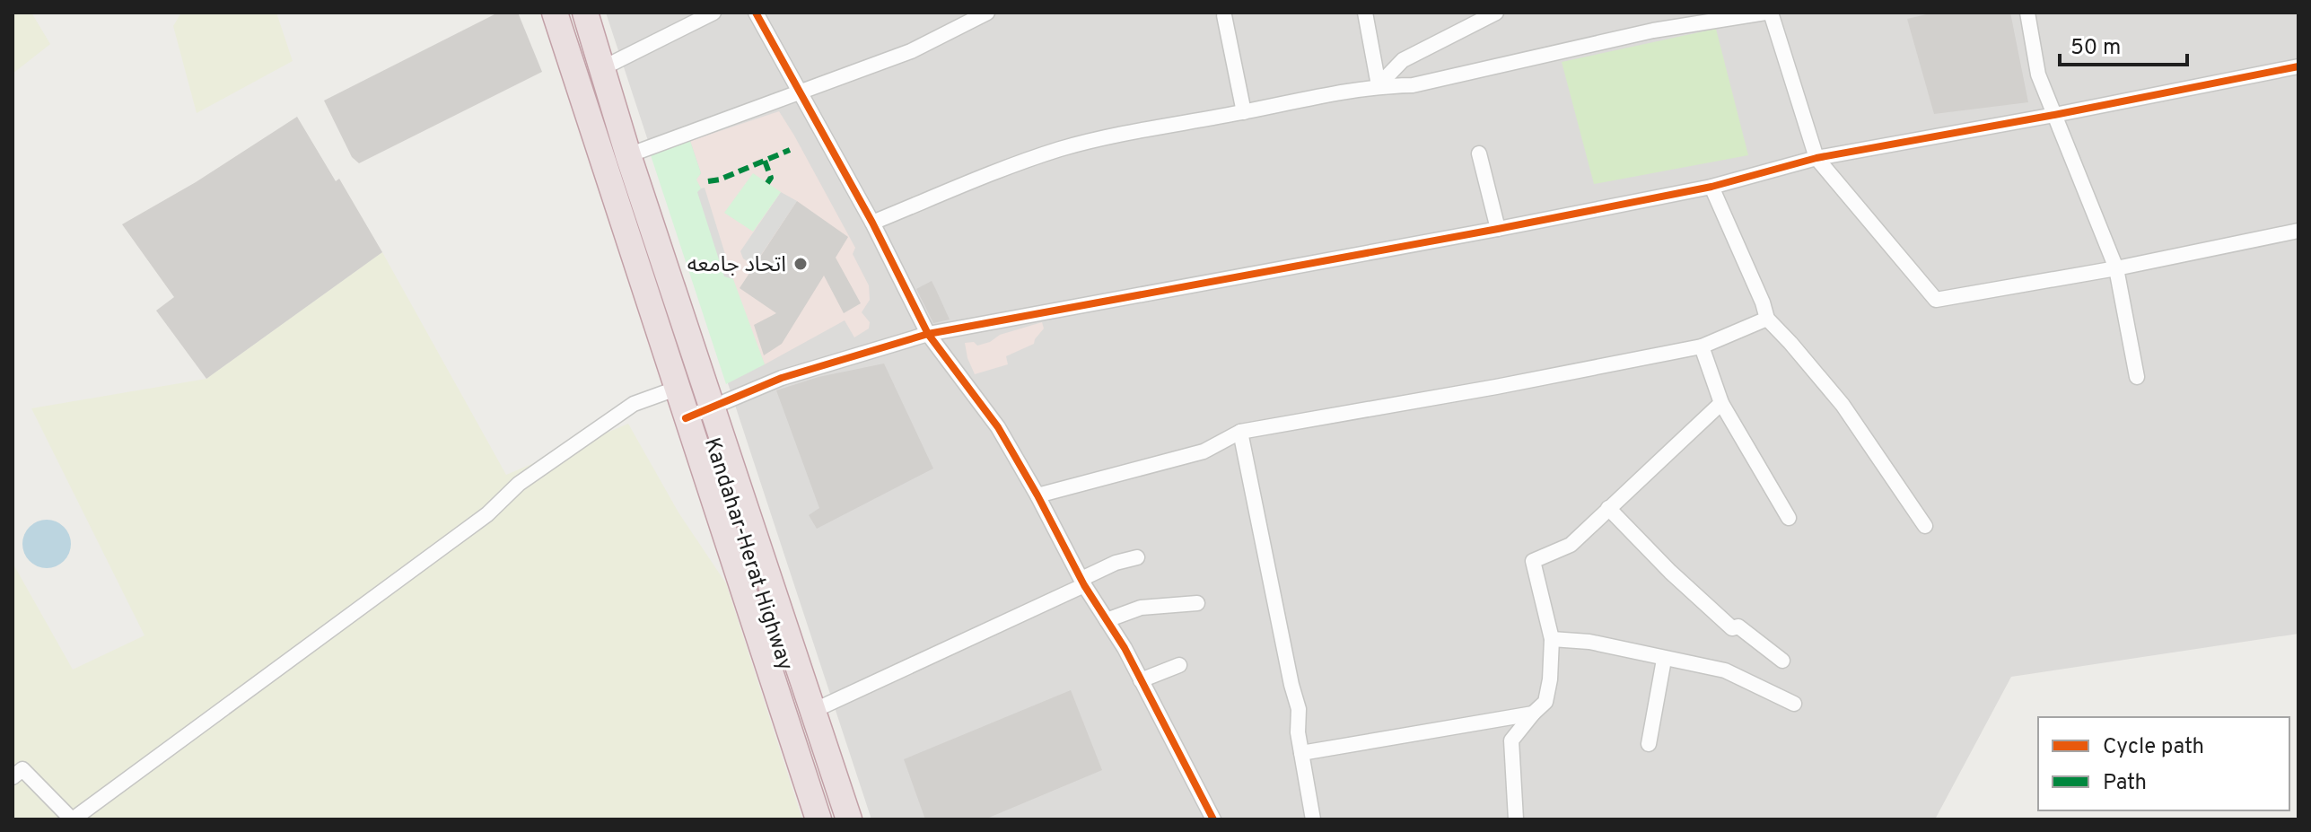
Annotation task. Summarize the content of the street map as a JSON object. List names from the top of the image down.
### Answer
{
  "streets": {
    "highway": ["Kandahar-Herat Highway"]
  },
  "places": ["اتحاد جامعه"],
  "legend": ["Cycle path", "Path"],
  "scale_bar": "50 m"
}
